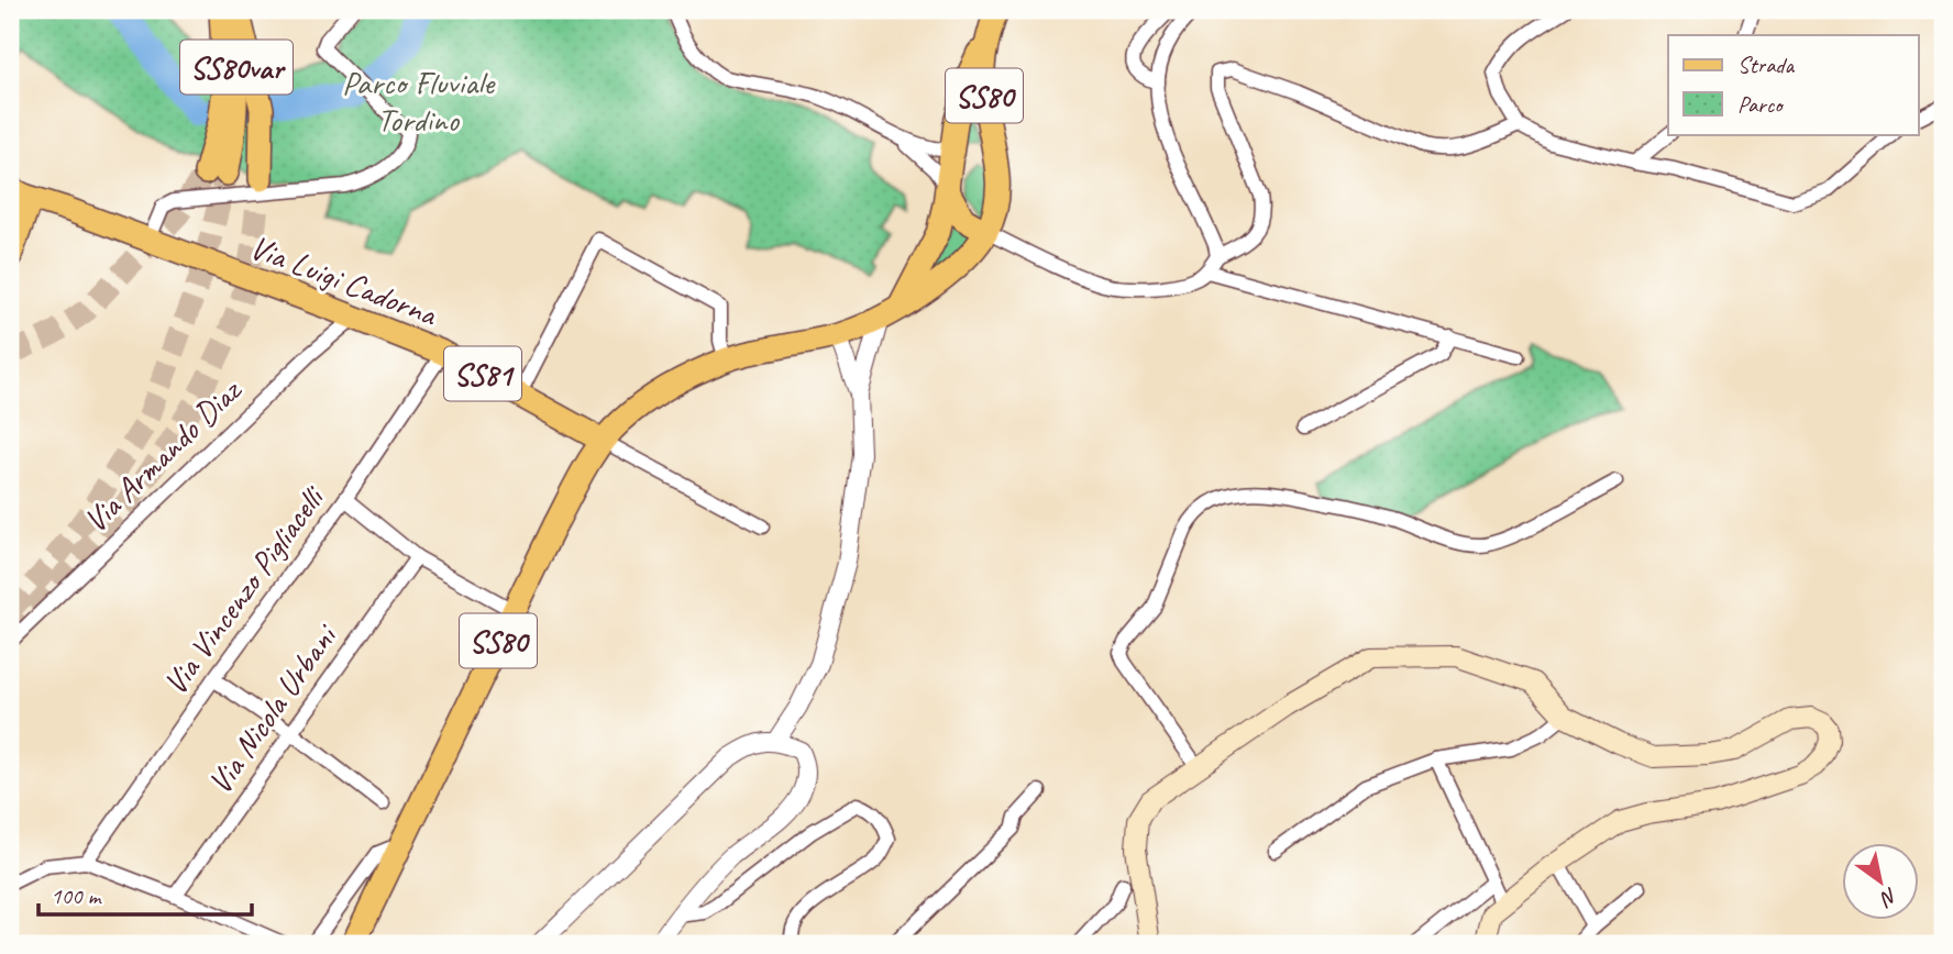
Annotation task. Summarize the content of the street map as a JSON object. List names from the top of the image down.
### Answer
{
  "streets": {
    "main road": [
      "SS80var",
      "SS80",
      "Via Luigi Cadorna",
      "SS81"
    ],
    "street": ["Via Armando Diaz", "Via Vincenzo Pigliacelli", "Via Nicola Urbani"]
  },
  "crossings": [
    ["SS80", "Via Luigi Cadorna"],
    ["Via Luigi Cadorna", "Via Armando Diaz"],
    ["Via Luigi Cadorna", "Via Vincenzo Pigliacelli"]
  ],
  "parks": ["Parco Fluviale Tordino"],
  "legend": ["Strada", "Parco"],
  "scale_bar": "100 m",
  "north": "bottom right"
}
